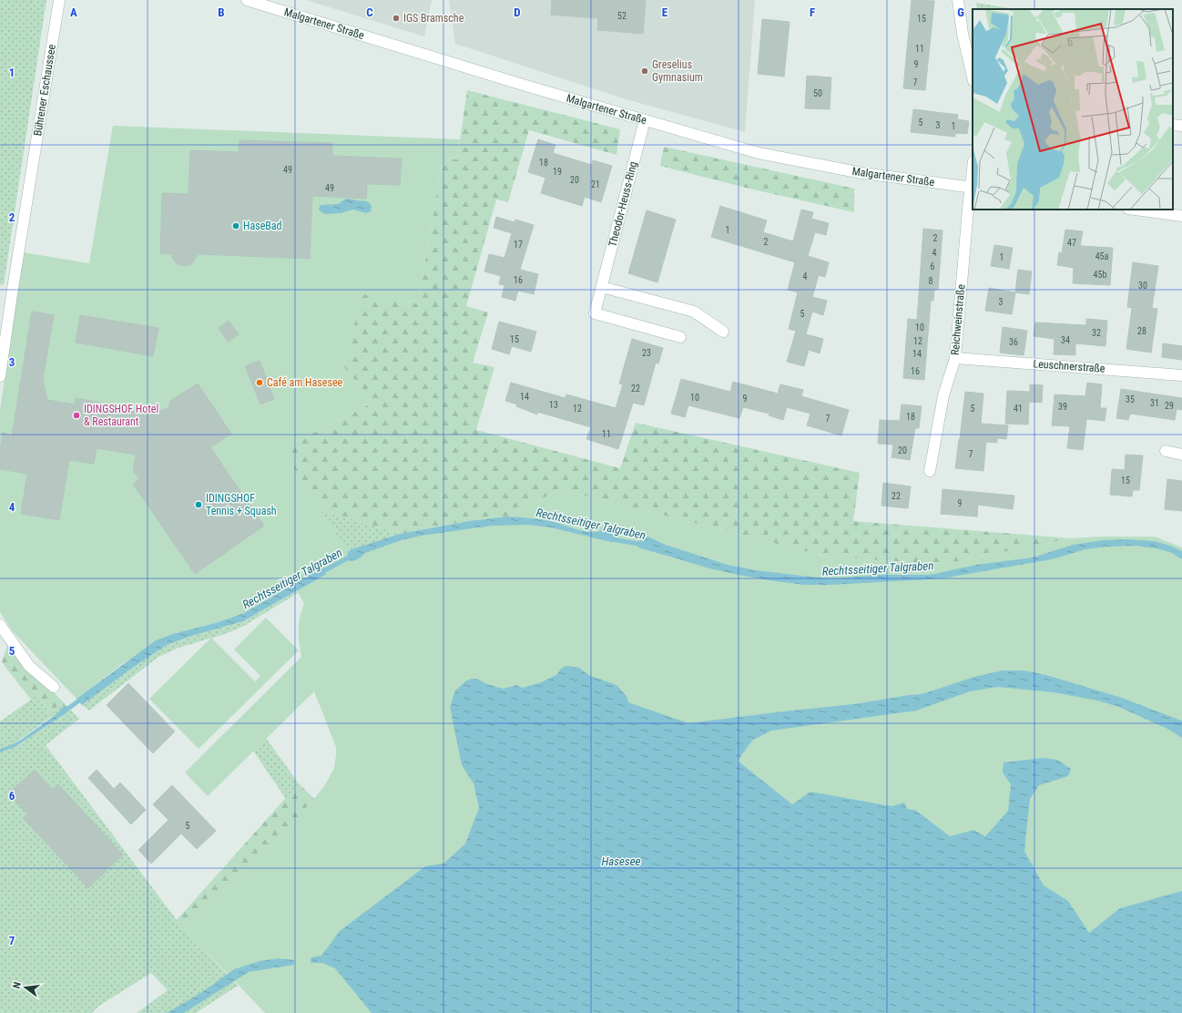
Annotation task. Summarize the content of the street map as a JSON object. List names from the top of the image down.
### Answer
{
  "streets": {
    "street": [
      "Malgartener Straße",
      "Bührener Eschaussee",
      "Theodor-Heuss-Ring",
      "Reichweinstraße",
      "Leuschnerstraße"
    ]
  },
  "crossings": [
    ["Malgartener Straße", "Theodor-Heuss-Ring"],
    ["Malgartener Straße", "Reichweinstraße"],
    ["Reichweinstraße", "Leuschnerstraße"]
  ],
  "water": ["Rechtsseitiger Talgraben", "Hasesee"],
  "places": [
    "IGS Bramsche",
    "Greselius Gymnasium",
    "HaseBad",
    "Café am Hasesee",
    "IDINGSHOF Hotel & Restaurant",
    "IDINGSHOF Tennis + Squash"
  ],
  "house_numbers": [
    "52",
    "15",
    "11",
    "9",
    "7",
    "50",
    "5",
    "3",
    "1",
    "18",
    "49",
    "19",
    "20",
    "21",
    "49",
    "1",
    "2",
    "2",
    "47",
    "17",
    "4",
    "45a",
    "1",
    "6",
    "45b",
    "4",
    "16",
    "8",
    "30",
    "3",
    "5",
    "10",
    "28",
    "32",
    "15",
    "34",
    "12",
    "36",
    "23",
    "14",
    "16",
    "22",
    "14",
    "10",
    "9",
    "35",
    "31",
    "13",
    "29",
    "39",
    "12",
    "5",
    "41",
    "18",
    "7",
    "11",
    "20",
    "7",
    "15",
    "22",
    "9",
    "5"
  ],
  "north": "left",
  "grid": {
    "columns": [
      "A",
      "B",
      "C",
      "D",
      "E",
      "F",
      "G"
    ],
    "rows": [
      "1",
      "2",
      "3",
      "4",
      "5",
      "6",
      "7"
    ]
  }
}
